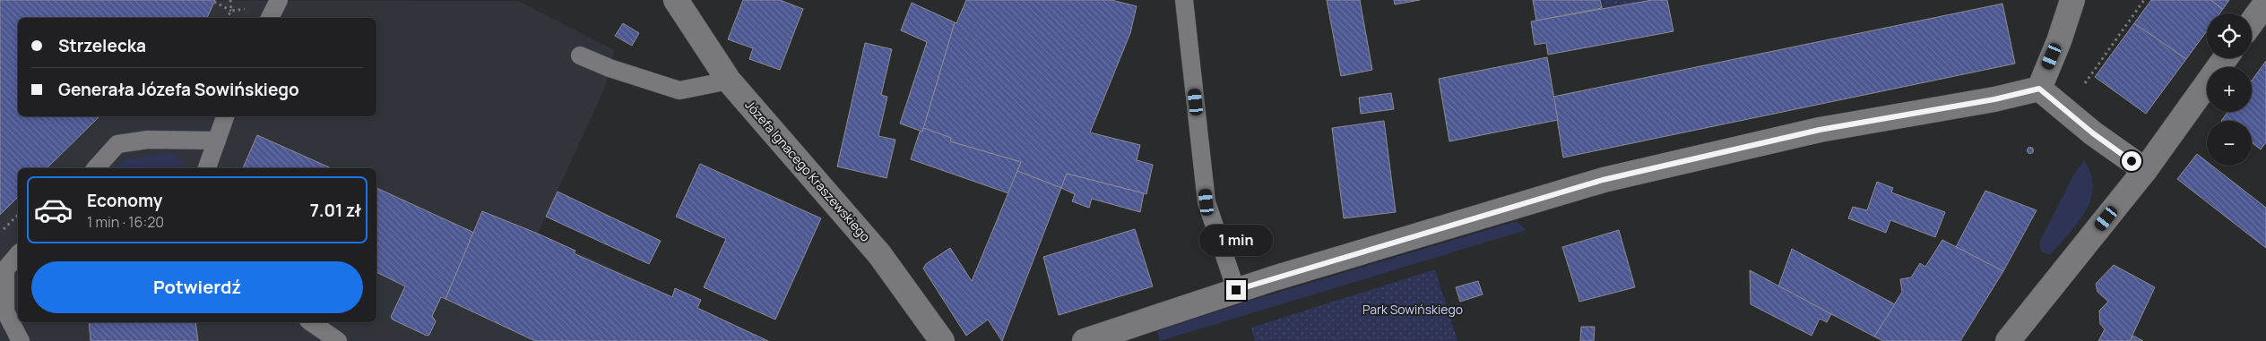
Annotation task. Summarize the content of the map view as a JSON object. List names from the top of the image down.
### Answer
{
  "streets": {
    "street": ["Józefa Ignacego Kraszewskiego"]
  },
  "parks": ["Park Sowińskiego"],
  "page": {
    "map_buttons": ["+", "−"],
    "banner": ["Strzelecka", "Generała Józefa Sowińskiego"],
    "list": [
      {
        "name": "Economy",
        "note": "1 min · 16:20",
        "value": "7.01 zł"
      }
    ],
    "bubble": "1 min",
    "buttons": "Potwierdź"
  }
}
